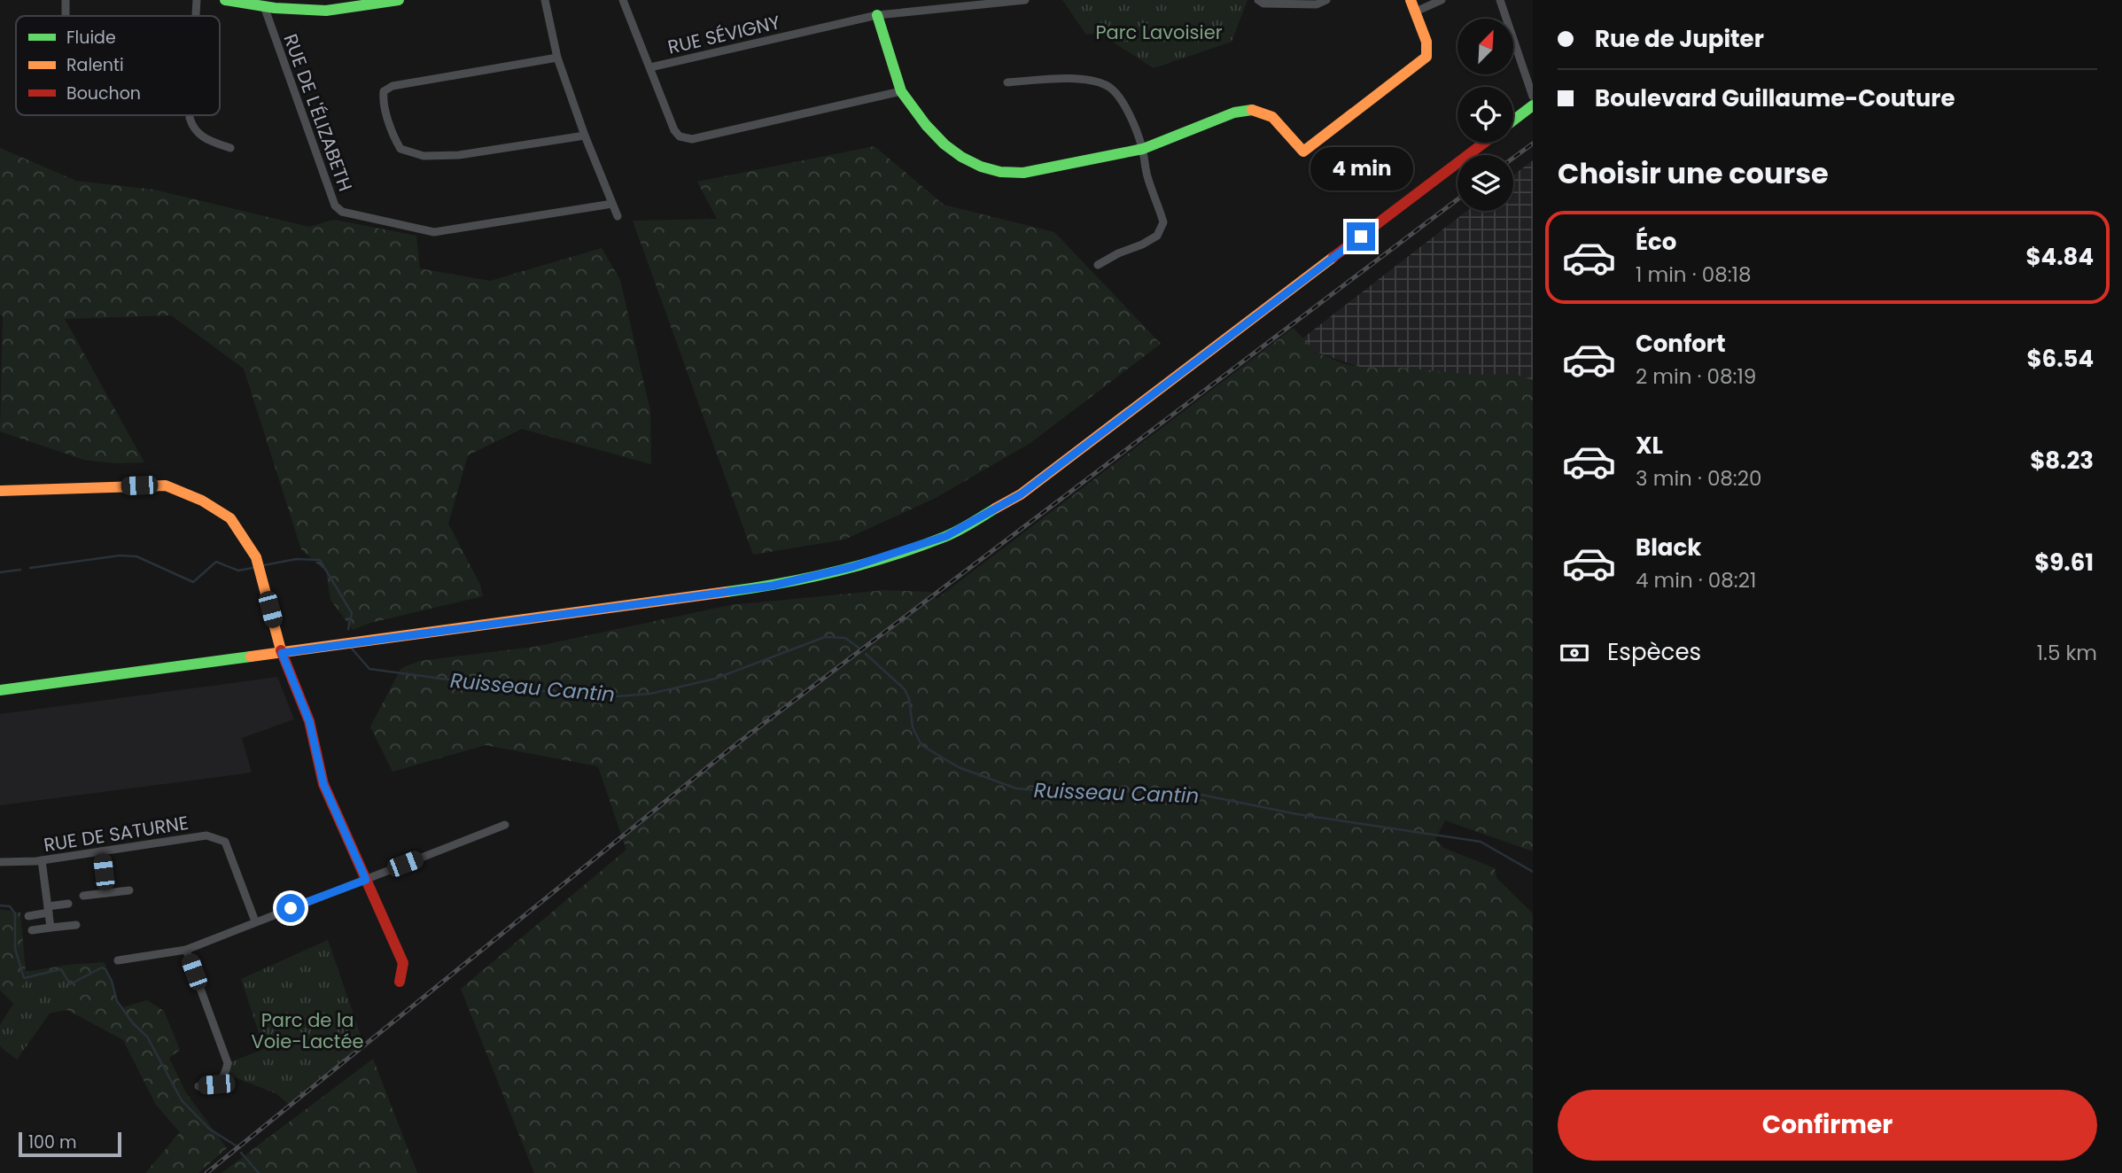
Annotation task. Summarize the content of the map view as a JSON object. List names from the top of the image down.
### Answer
{
  "streets": {
    "street": ["RUE SÉVIGNY", "RUE DE L'ÉLIZABETH", "RUE DE SATURNE"]
  },
  "water": ["Ruisseau Cantin"],
  "parks": ["Parc Lavoisier", "Parc de la Voie-Lactée"],
  "legend": ["Fluide", "Ralenti", "Bouchon"],
  "scale_bar": "100 m",
  "north": "top right",
  "page": {
    "banner": ["Rue de Jupiter", "Boulevard Guillaume-Couture"],
    "heading": "Choisir une course",
    "bubble": "4 min",
    "list": [
      {
        "name": "Éco",
        "note": "1 min · 08:18",
        "value": "$4.84"
      },
      {
        "name": "Confort",
        "note": "2 min · 08:19",
        "value": "$6.54"
      },
      {
        "name": "XL",
        "note": "3 min · 08:20",
        "value": "$8.23"
      },
      {
        "name": "Black",
        "note": "4 min · 08:21",
        "value": "$9.61"
      }
    ],
    "pay": ["Espèces", "1.5 km"],
    "buttons": "Confirmer",
    "scale": "100 m"
  }
}
